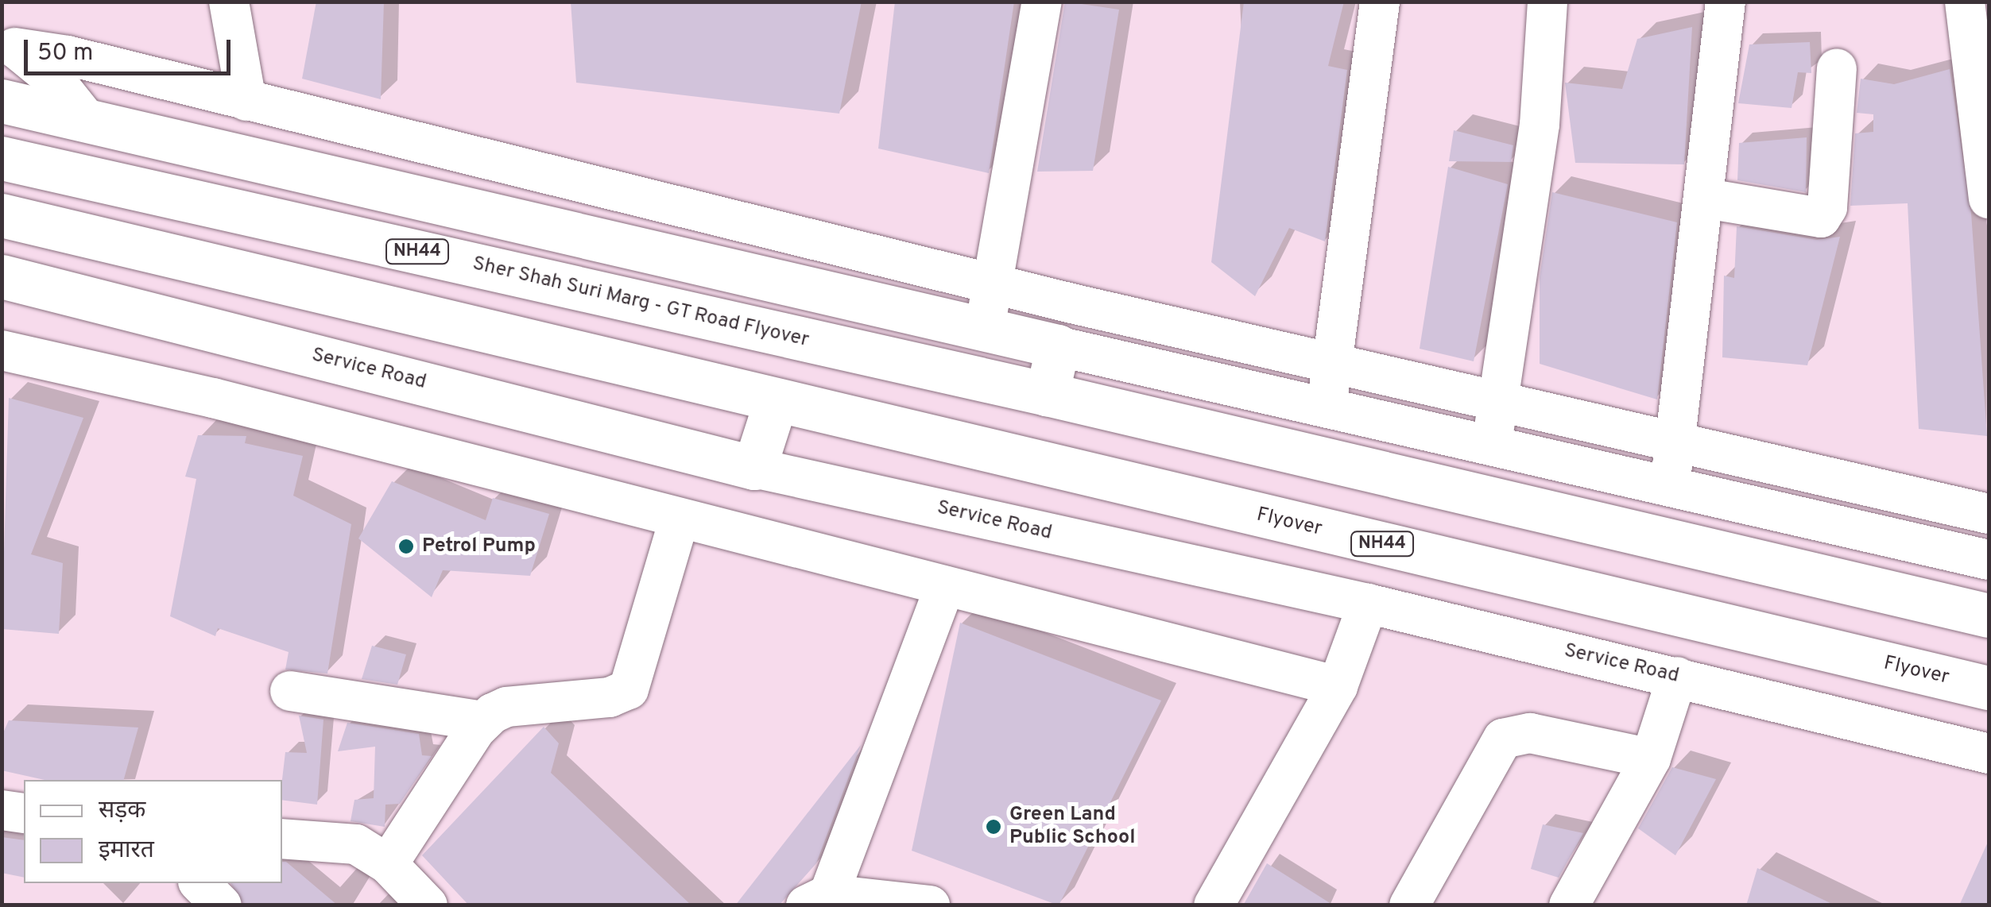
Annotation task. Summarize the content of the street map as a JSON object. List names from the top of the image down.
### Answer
{
  "streets": {
    "main road": [
      "NH44",
      "Sher Shah Suri Marg - GT Road Flyover",
      "Service Road",
      "Flyover"
    ]
  },
  "crossings": [
    ["NH44", "Sher Shah Suri Marg - GT Road Flyover"],
    ["NH44", "Flyover"]
  ],
  "places": ["Petrol Pump", "Green Land Public School"],
  "legend": ["सड़क", "इमारत"],
  "scale_bar": "50 m"
}
